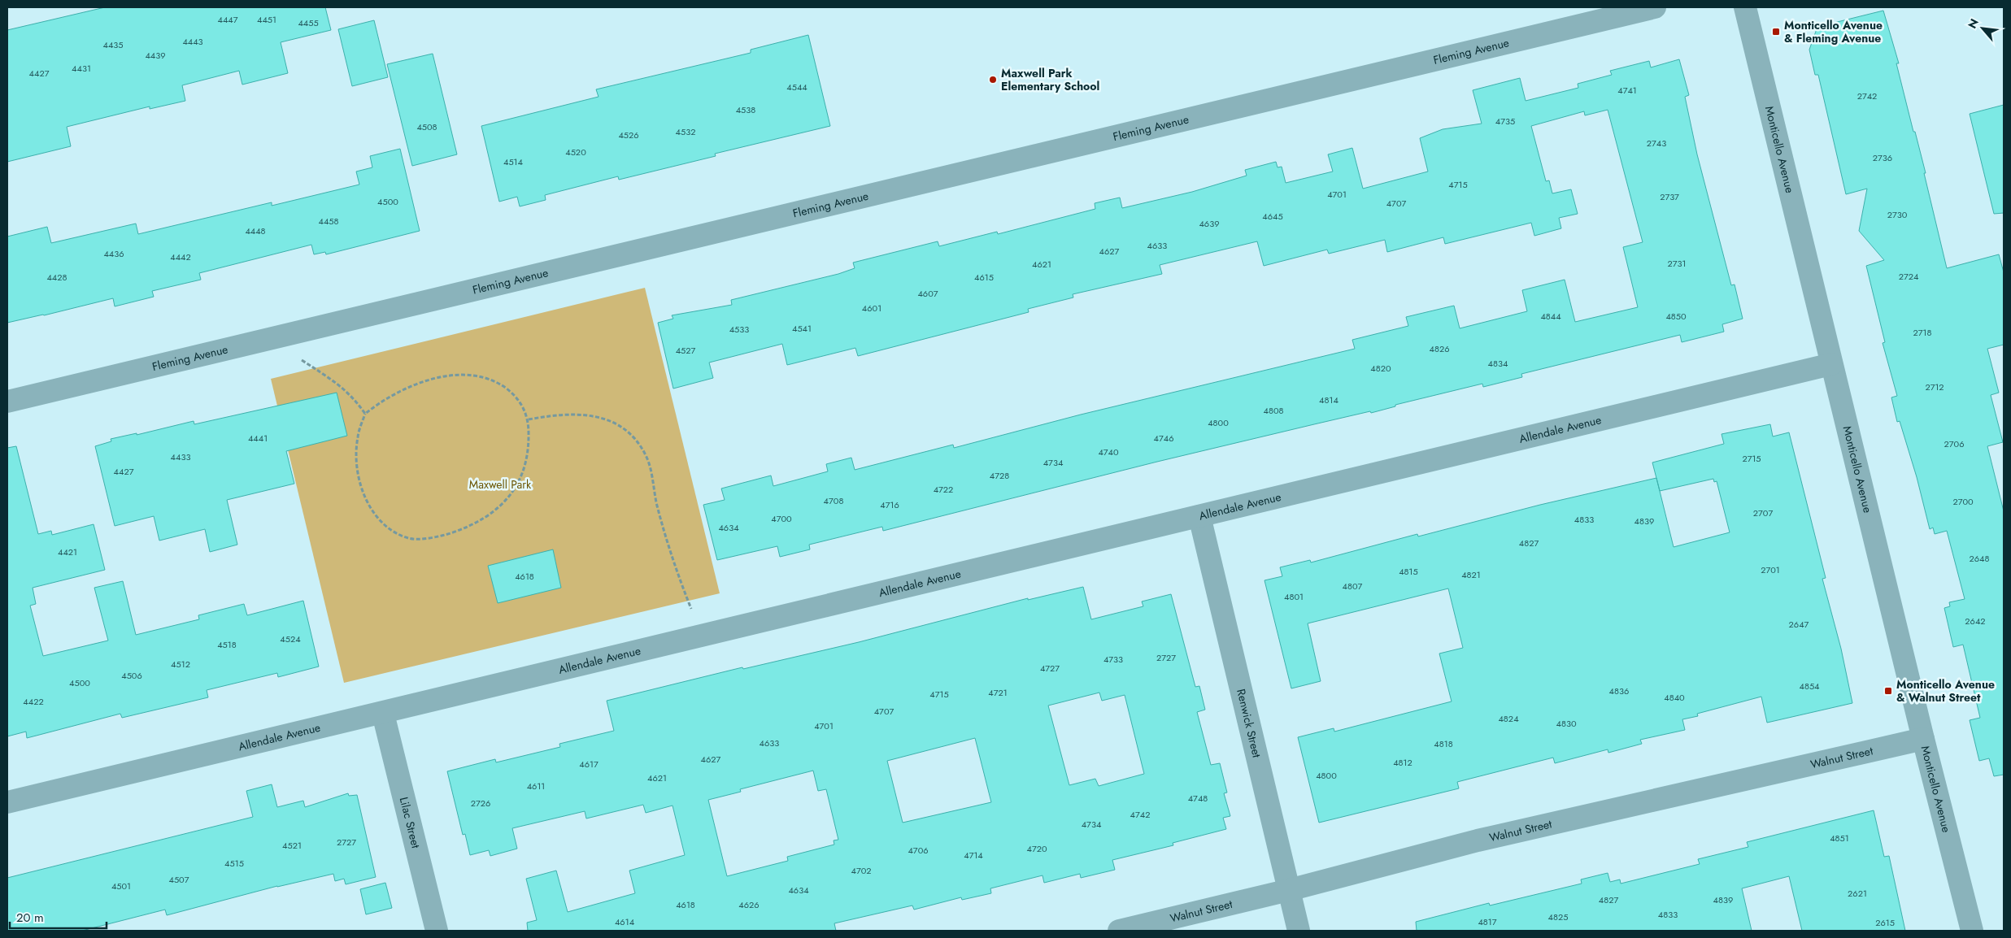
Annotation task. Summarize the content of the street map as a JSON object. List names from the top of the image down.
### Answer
{
  "streets": {
    "street": [
      "Fleming Avenue",
      "Monticello Avenue",
      "Allendale Avenue",
      "Renwick Street",
      "Walnut Street",
      "Lilac Street"
    ]
  },
  "crossings": [
    ["Monticello Avenue", "Allendale Avenue"],
    ["Monticello Avenue", "Walnut Street"],
    ["Allendale Avenue", "Renwick Street"],
    ["Allendale Avenue", "Lilac Street"],
    ["Renwick Street", "Walnut Street"]
  ],
  "parks": ["Maxwell Park"],
  "places": {
    "transit": ["Monticello Avenue & Fleming Avenue", "Monticello Avenue & Walnut Street"],
    "other": ["Maxwell Park Elementary School"]
  },
  "house_numbers": [
    "4447",
    "4451",
    "4455",
    "4443",
    "4435",
    "4439",
    "4431",
    "4427",
    "4544",
    "4741",
    "2742",
    "4538",
    "4735",
    "4508",
    "4532",
    "4526",
    "2743",
    "4520",
    "2736",
    "4514",
    "4715",
    "4701",
    "2737",
    "4500",
    "4707",
    "2730",
    "4645",
    "4458",
    "4639",
    "4448",
    "4633",
    "4627",
    "4436",
    "4442",
    "2731",
    "4621",
    "2724",
    "4428",
    "4615",
    "4607",
    "4601",
    "4844",
    "4850",
    "4541",
    "4533",
    "2718",
    "4826",
    "4527",
    "4834",
    "4820",
    "2712",
    "4814",
    "4808",
    "4800",
    "4441",
    "4746",
    "2706",
    "4740",
    "4433",
    "2715",
    "4734",
    "4427",
    "4728",
    "4722",
    "4708",
    "2700",
    "4716",
    "2707",
    "4700",
    "4833",
    "4839",
    "4634",
    "4827",
    "4421",
    "2648",
    "2701",
    "4815",
    "4821",
    "4618",
    "4807",
    "4801",
    "2642",
    "2647",
    "4524",
    "4518",
    "2727",
    "4733",
    "4512",
    "4727",
    "4506",
    "4500",
    "4854",
    "4836",
    "4721",
    "4715",
    "4840",
    "4422",
    "4707",
    "4824",
    "4830",
    "4701",
    "4633",
    "4818",
    "4627",
    "4812",
    "4617",
    "4800",
    "4621",
    "4611",
    "4748",
    "2726",
    "4742",
    "4734",
    "4851",
    "2727",
    "4521",
    "4720",
    "4706",
    "4714",
    "4515",
    "4702",
    "4507",
    "4501",
    "4634",
    "2621",
    "4827",
    "4839",
    "4618",
    "4626",
    "4833",
    "4825",
    "4614",
    "4817",
    "2615"
  ],
  "scale_bar": "20 m",
  "north": "top left"
}
